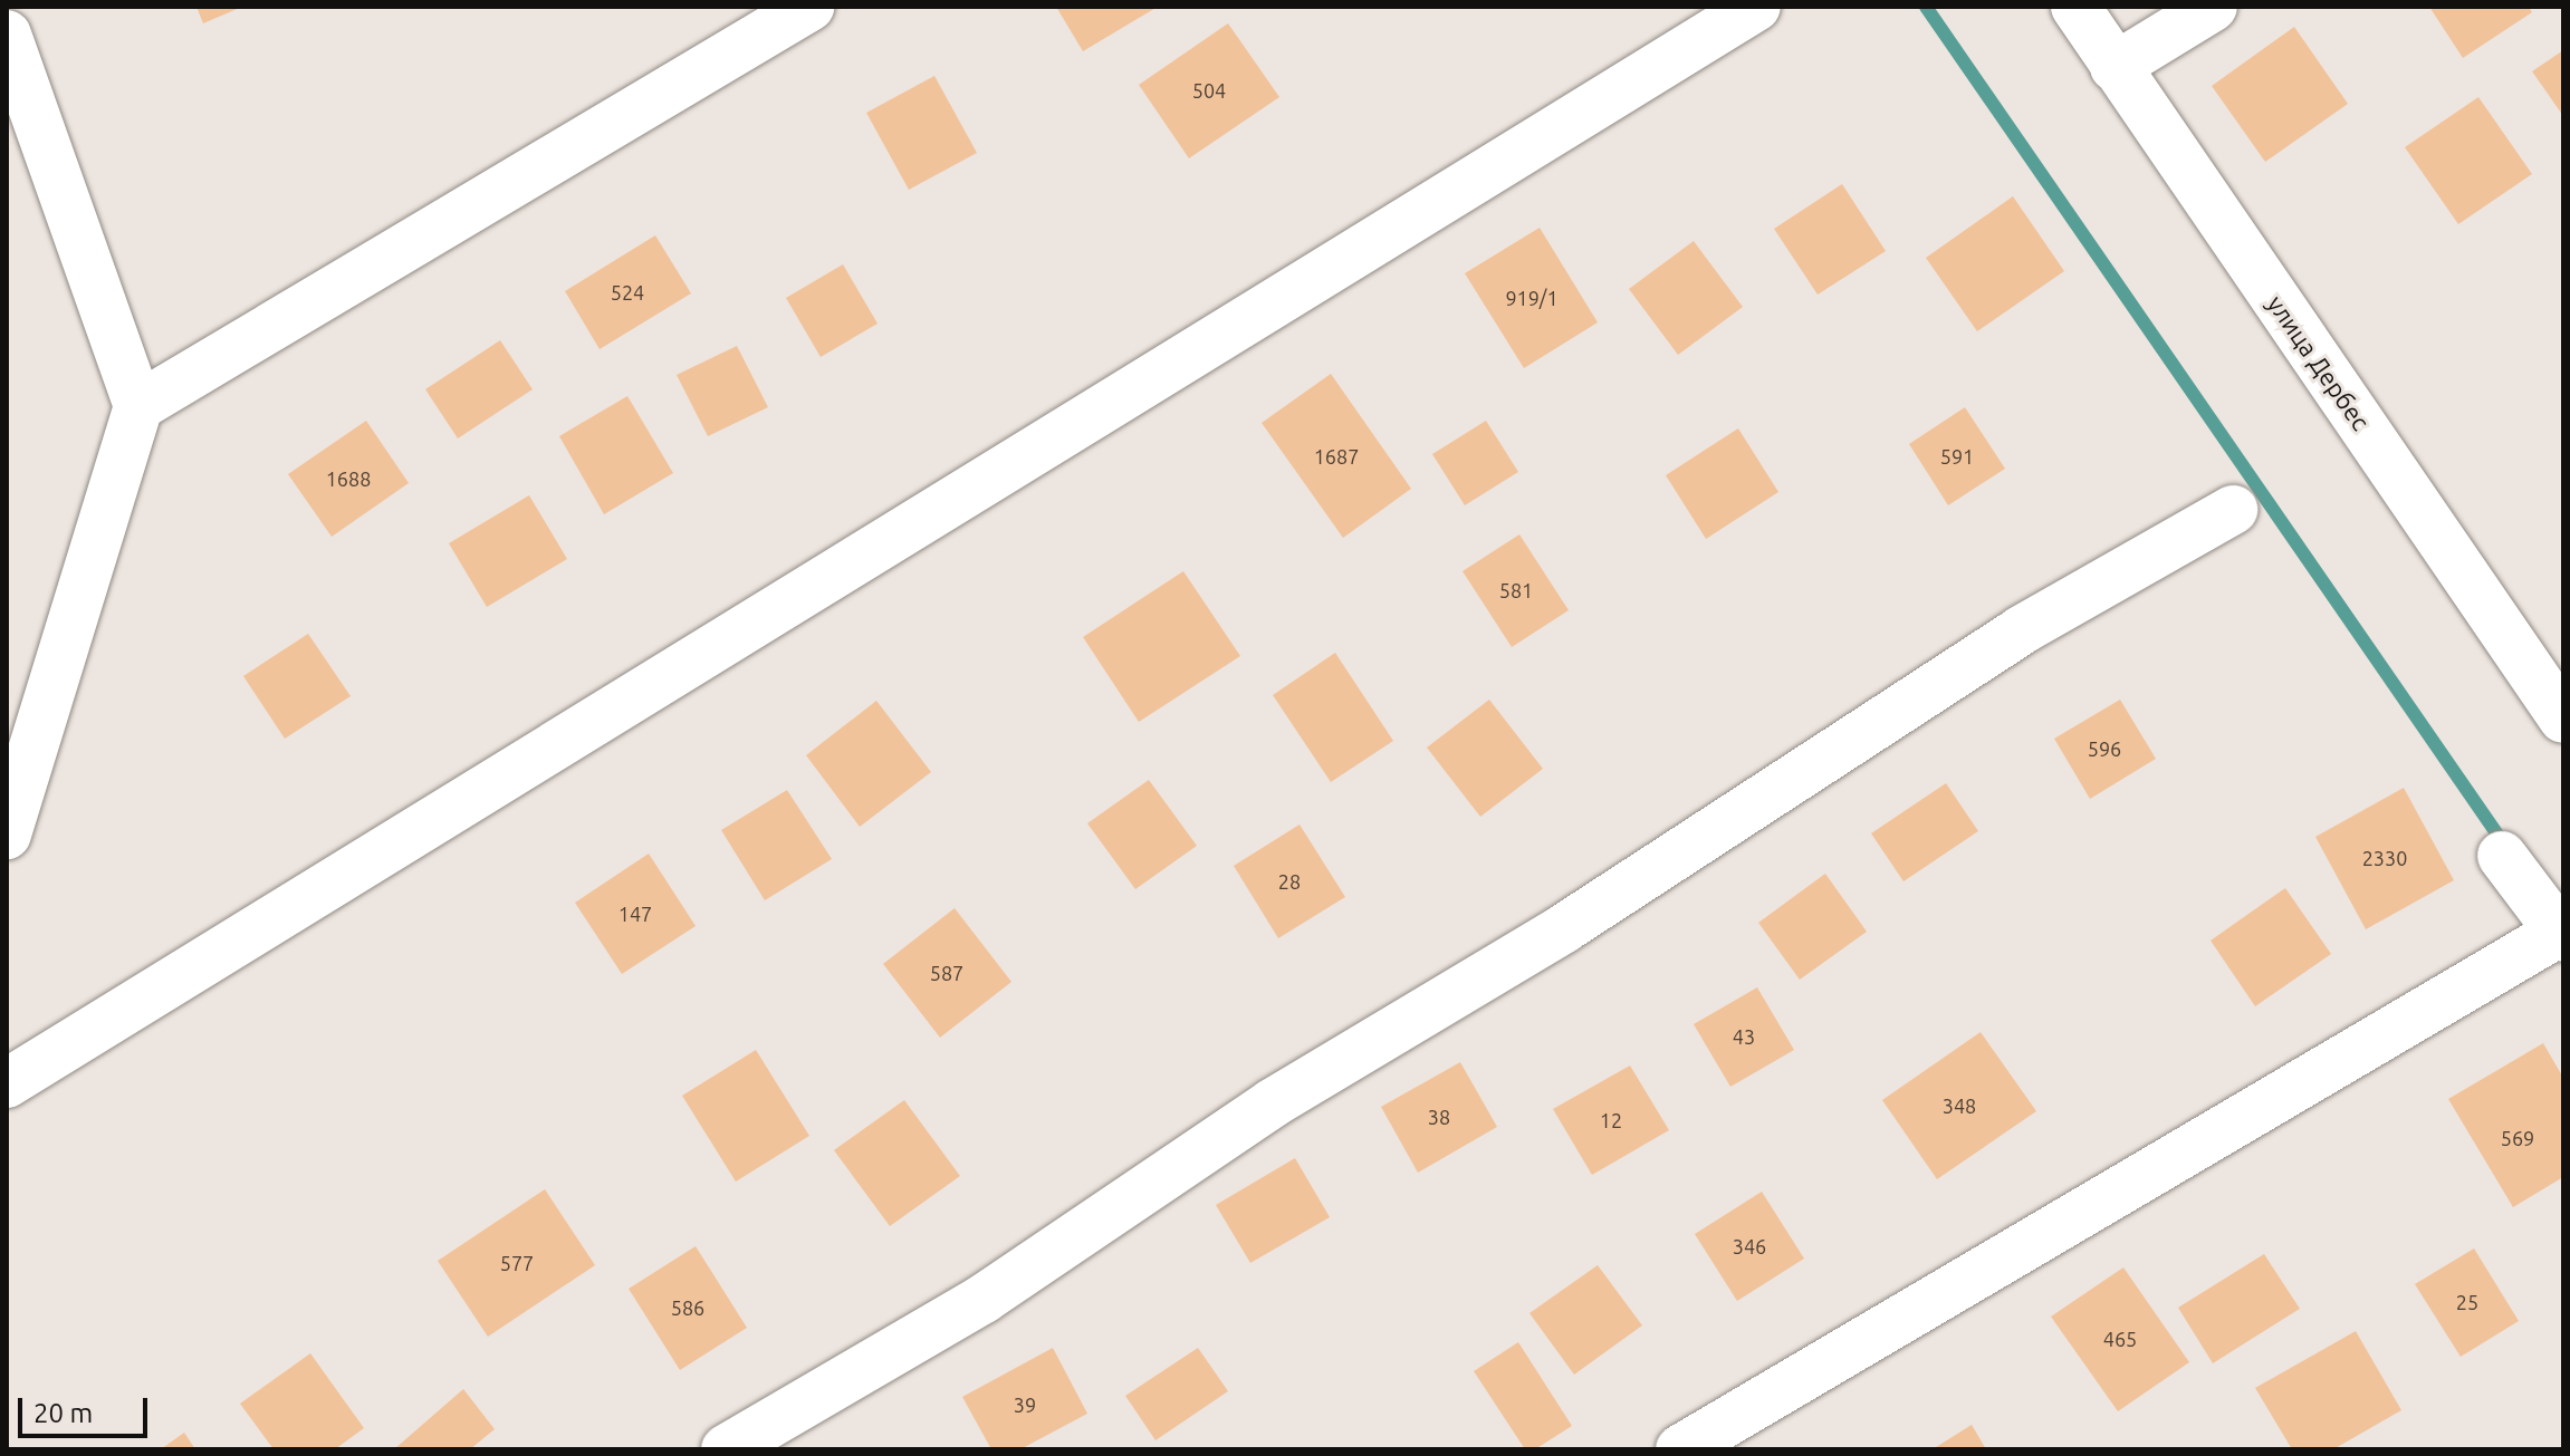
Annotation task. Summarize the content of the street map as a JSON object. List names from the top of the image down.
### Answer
{
  "streets": {
    "street": ["улица Дербес"]
  },
  "house_numbers": [
    "504",
    "524",
    "919/1",
    "1687",
    "591",
    "1688",
    "581",
    "596",
    "2330",
    "28",
    "147",
    "587",
    "43",
    "348",
    "38",
    "12",
    "569",
    "346",
    "577",
    "25",
    "586",
    "465",
    "39"
  ],
  "scale_bar": "20 m"
}
